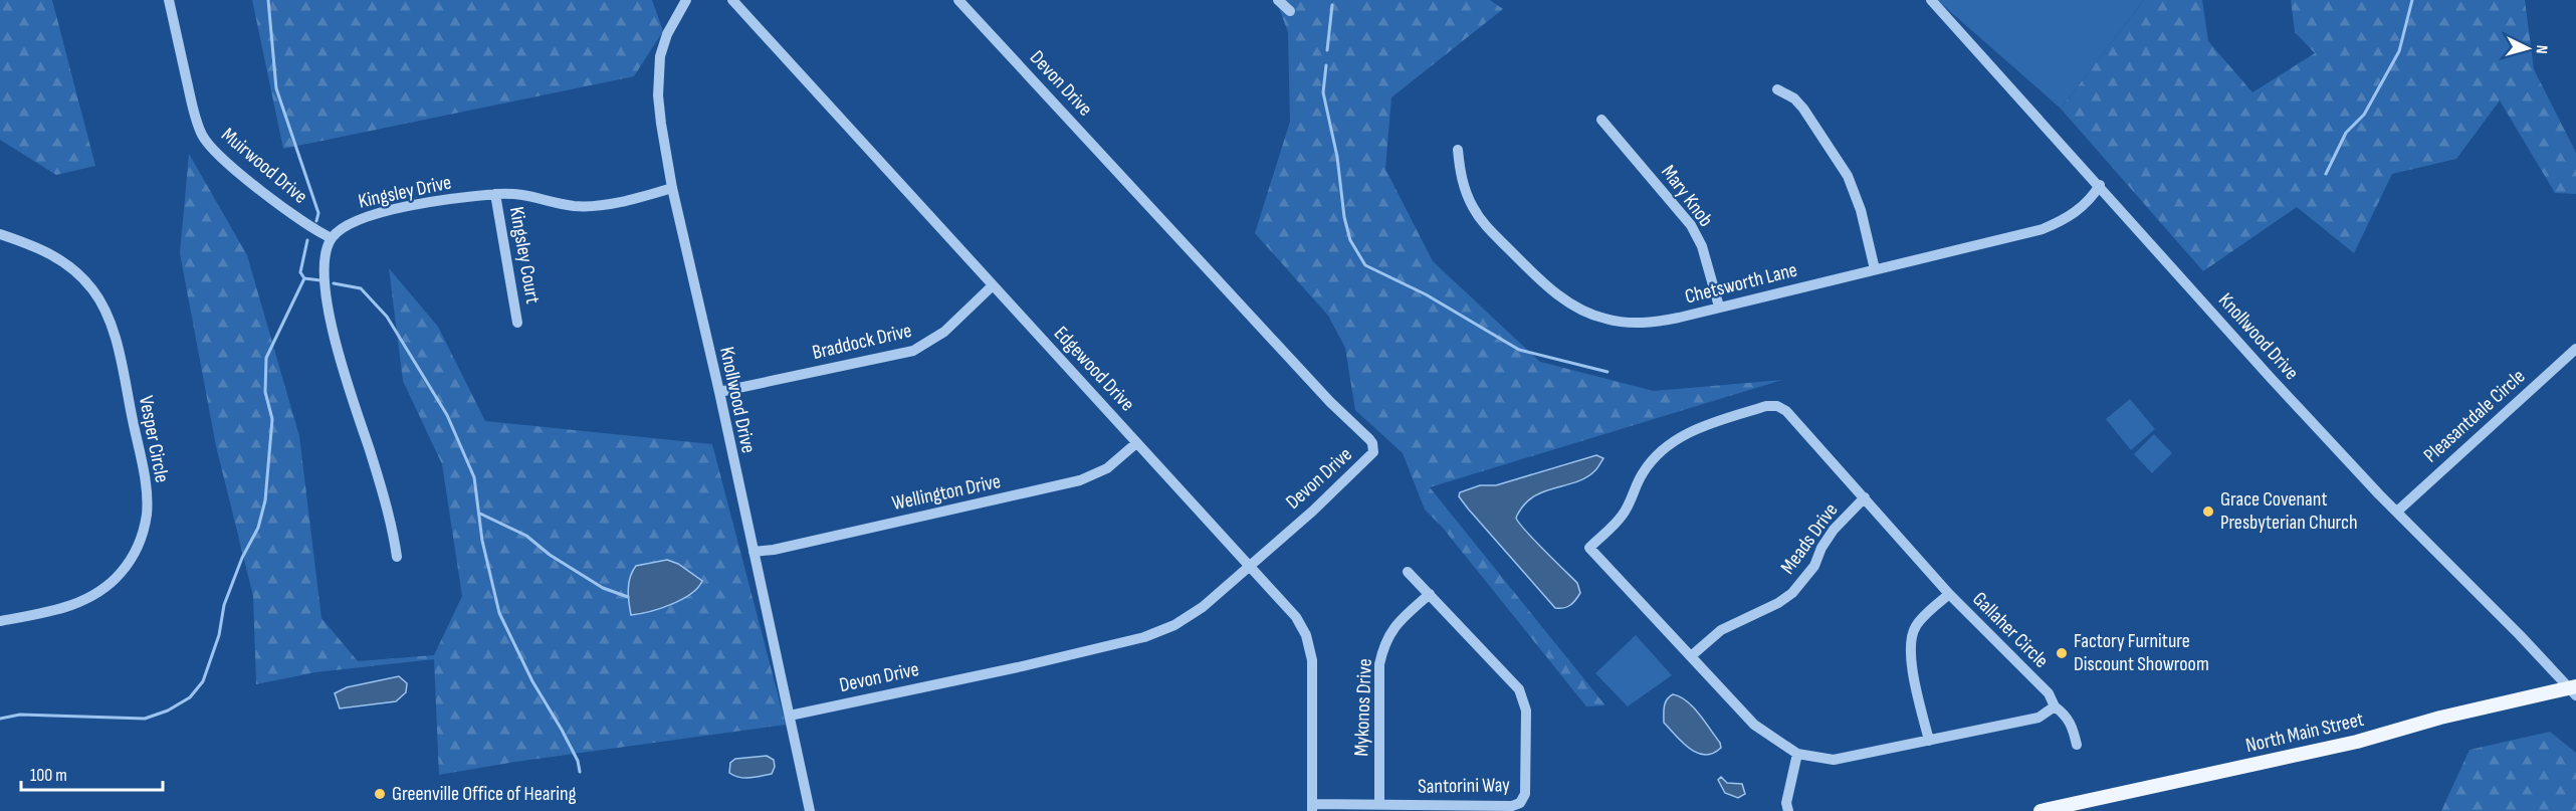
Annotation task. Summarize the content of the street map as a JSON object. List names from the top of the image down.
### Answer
{
  "streets": {
    "main road": ["North Main Street"],
    "street": [
      "Devon Drive",
      "Muirwood Drive",
      "Kingsley Drive",
      "Mary Knob",
      "Kingsley Court",
      "Chetsworth Lane",
      "Knollwood Drive",
      "Braddock Drive",
      "Edgewood Drive",
      "Pleasantdale Circle",
      "Vesper Circle",
      "Wellington Drive",
      "Meads Drive",
      "Gallaher Circle",
      "Mykonos Drive",
      "Santorini Way"
    ]
  },
  "crossings": [
    ["Devon Drive", "Knollwood Drive"],
    ["Devon Drive", "Edgewood Drive"],
    ["Muirwood Drive", "Kingsley Drive"],
    ["Kingsley Drive", "Kingsley Court"],
    ["Kingsley Drive", "Knollwood Drive"],
    ["Mary Knob", "Chetsworth Lane"],
    ["Chetsworth Lane", "Knollwood Drive"],
    ["Knollwood Drive", "Braddock Drive"],
    ["Knollwood Drive", "Pleasantdale Circle"],
    ["Knollwood Drive", "Wellington Drive"],
    ["Knollwood Drive", "North Main Street"],
    ["Braddock Drive", "Edgewood Drive"],
    ["Edgewood Drive", "Wellington Drive"],
    ["Edgewood Drive", "Santorini Way"],
    ["Meads Drive", "Gallaher Circle"],
    ["Mykonos Drive", "Santorini Way"]
  ],
  "places": ["Grace Covenant Presbyterian Church", "Factory Furniture Discount Showroom", "Greenville Office of Hearing"],
  "scale_bar": "100 m",
  "north": "right"
}
